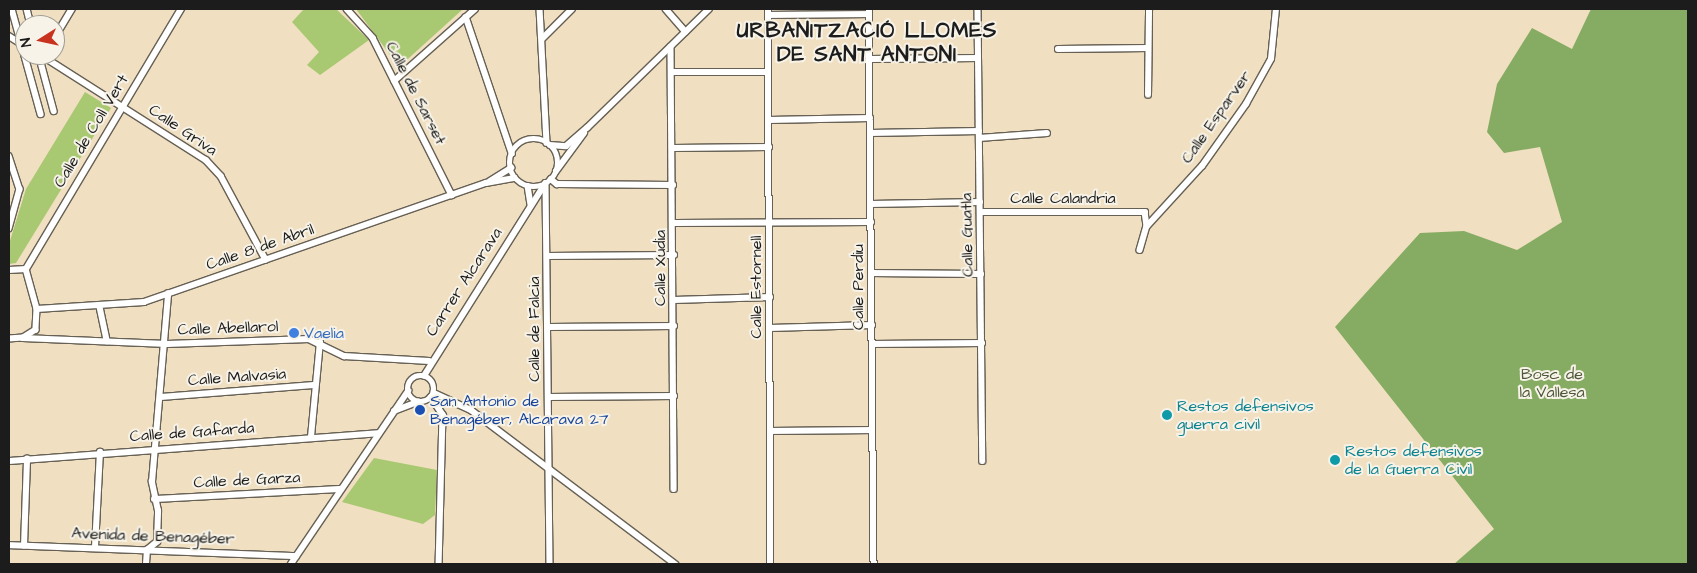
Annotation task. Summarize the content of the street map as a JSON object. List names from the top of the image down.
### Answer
{
  "streets": {
    "street": [
      "Calle de Sarset",
      "Calle Esparver",
      "Calle Griva",
      "Calle de Coll Vert",
      "Calle Calandria",
      "Calle Guatla",
      "Calle 8 de Abril",
      "Calle Xudia",
      "Carrer Alcarava",
      "Calle Estornell",
      "Calle Perdiu",
      "Calle Abellarol",
      "Calle de Falcia",
      "Calle Malvasia",
      "Calle de Gafarda",
      "Calle de Garza",
      "Avenida de Benagéber"
    ]
  },
  "crossings": [
    ["Calle de Sarset", "Calle 8 de Abril"],
    ["Calle Esparver", "Calle Calandria"],
    ["Calle Griva", "Calle de Coll Vert"],
    ["Calle Griva", "Calle 8 de Abril"],
    ["Calle Calandria", "Calle Guatla"],
    ["Calle 8 de Abril", "Carrer Alcarava"],
    ["Calle 8 de Abril", "Calle de Falcia"],
    ["Carrer Alcarava", "Calle Abellarol"],
    ["Carrer Alcarava", "Calle de Falcia"]
  ],
  "districts": ["URBANITZACIÓ LLOMES DE SANT ANTONI"],
  "parks": ["Bosc de la Vallesa"],
  "places": [
    "Vaelia",
    "San Antonio de Benagéber, Alcarava 27",
    "Restos defensivos guerra civil",
    "Restos defensivos de la Guerra Civil"
  ],
  "north": "left"
}
